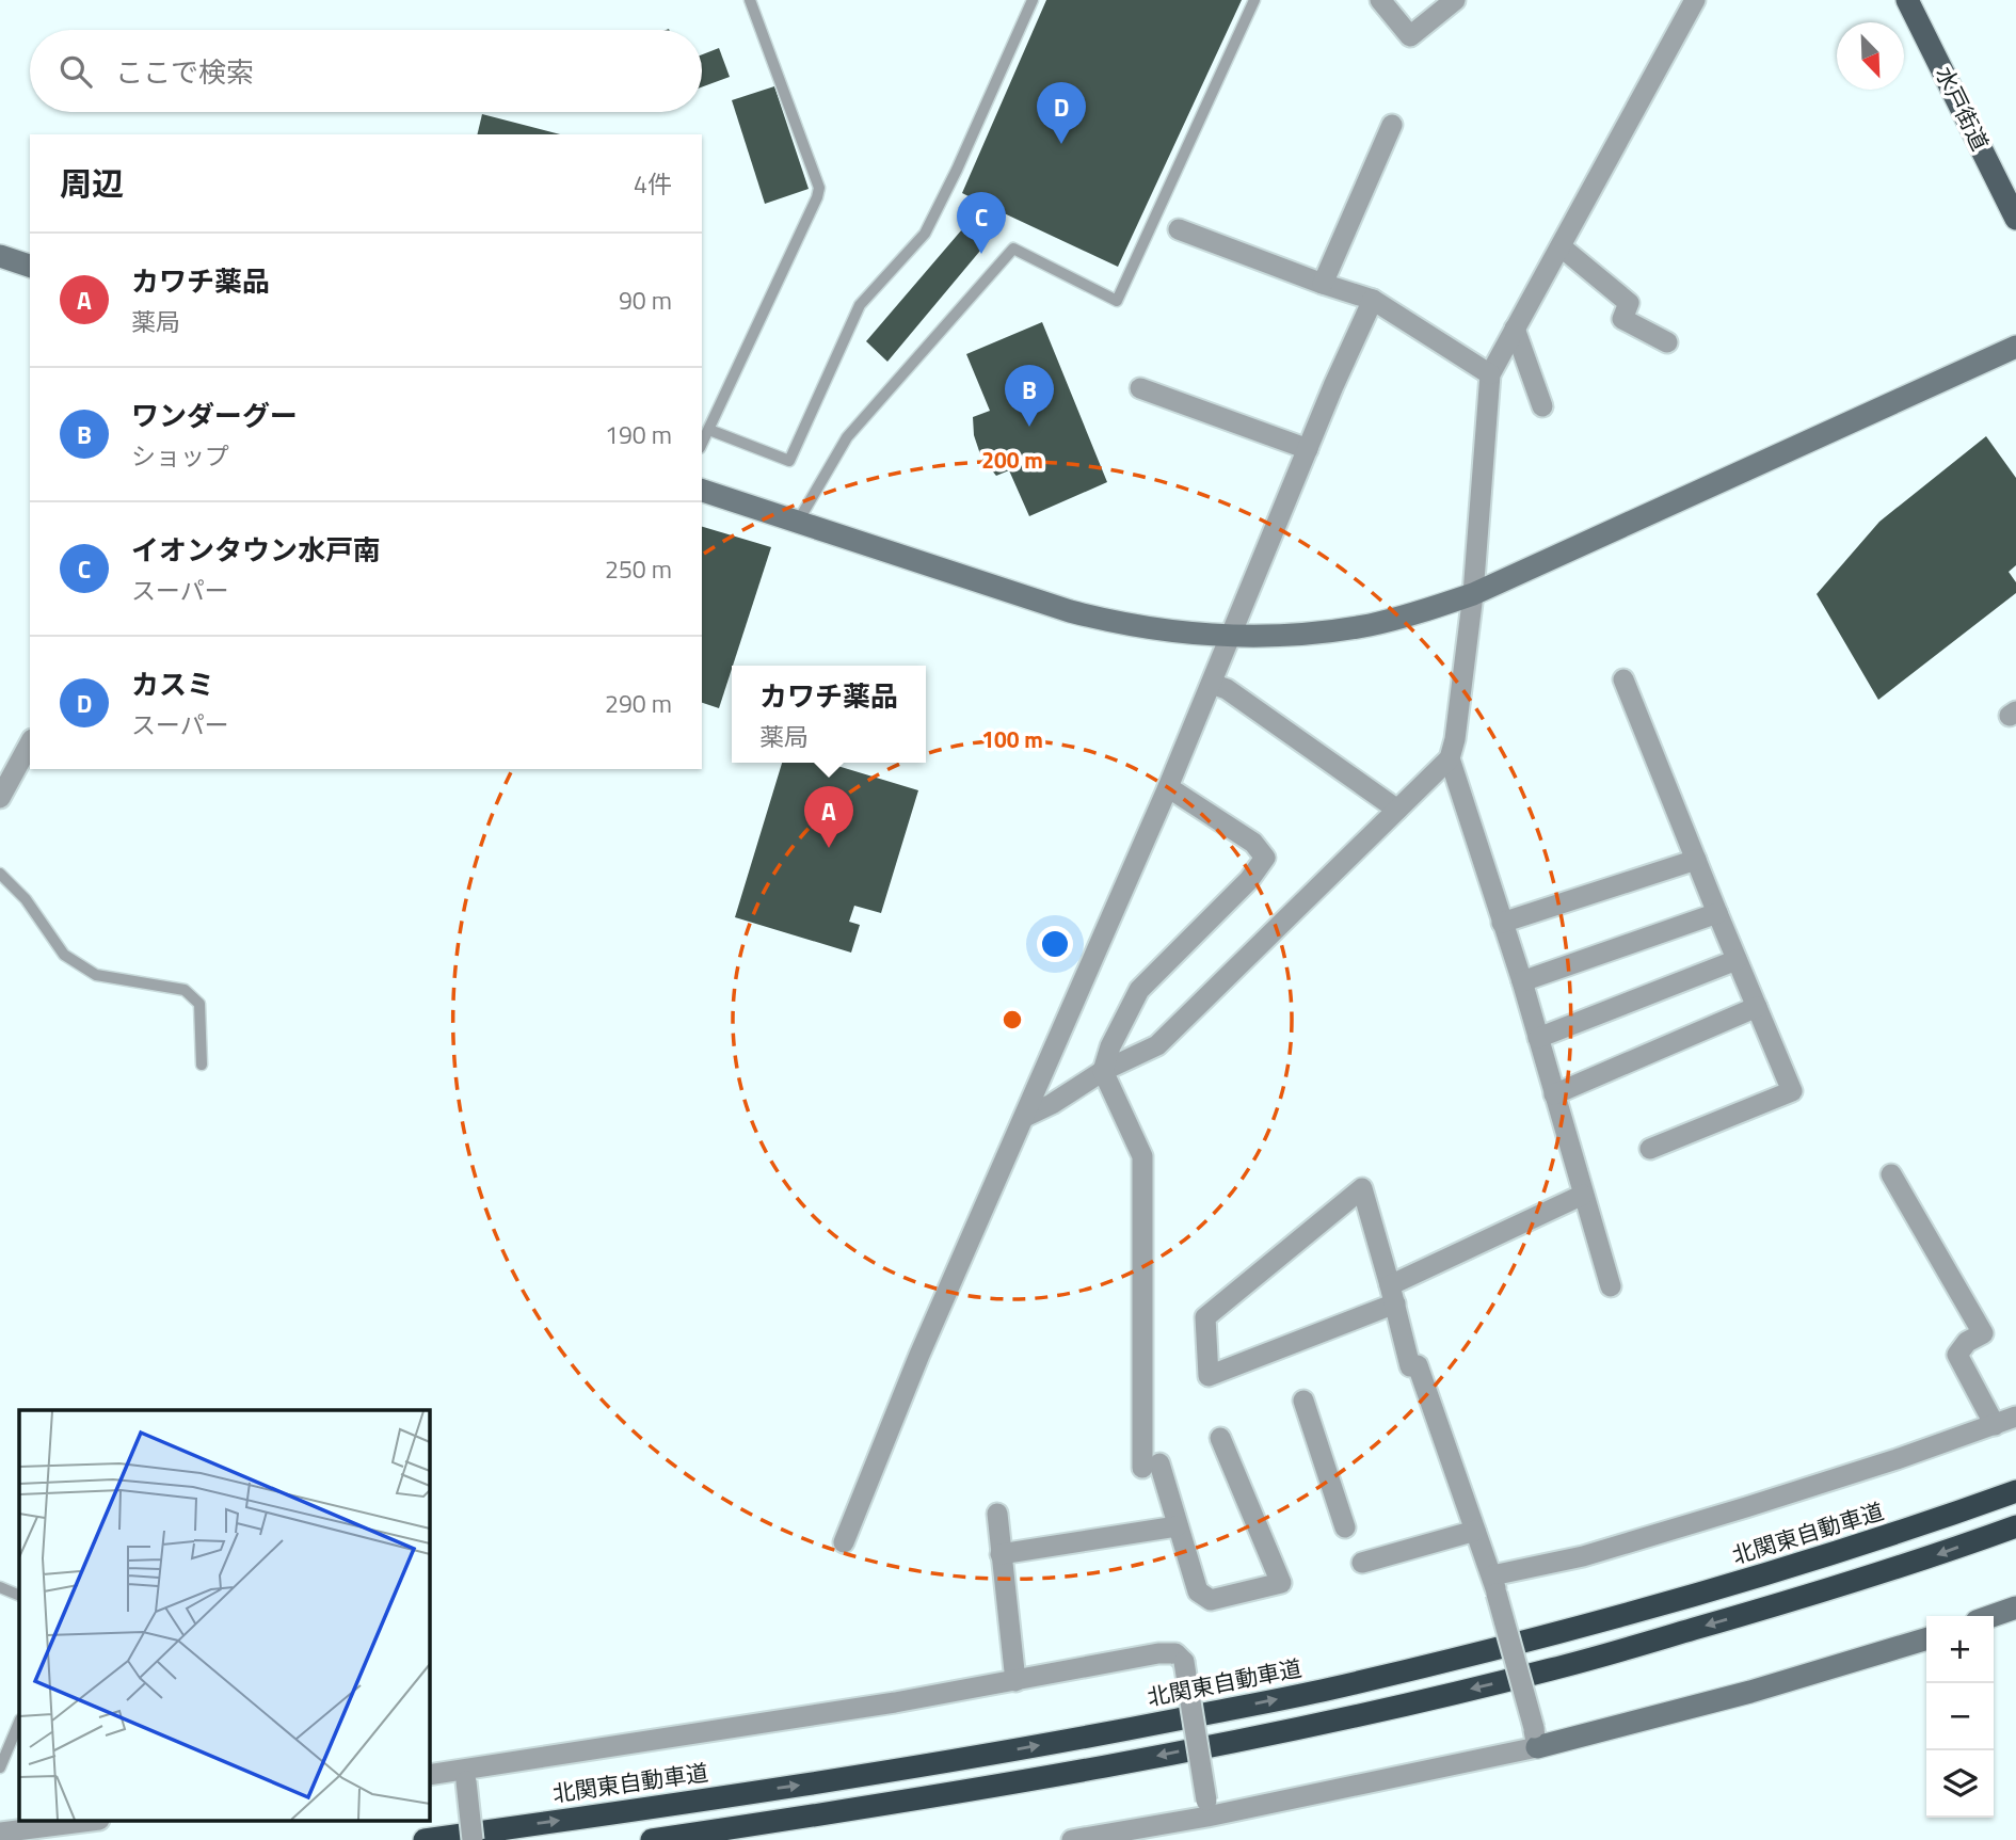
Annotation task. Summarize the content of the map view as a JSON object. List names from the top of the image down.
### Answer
{
  "streets": {
    "highway": ["北関東自動車道"],
    "main road": ["水戸街道"]
  },
  "north": "bottom right",
  "page": {
    "search": "ここで検索",
    "pins": [
      "D",
      "C",
      "B",
      "A"
    ],
    "heading": ["周辺", "4件"],
    "list": [
      {
        "mark": "A",
        "name": "カワチ薬品",
        "note": "薬局",
        "value": "90 m"
      },
      {
        "mark": "B",
        "name": "ワンダーグー",
        "note": "ショップ",
        "value": "190 m"
      },
      {
        "mark": "C",
        "name": "イオンタウン水戸南",
        "note": "スーパー",
        "value": "250 m"
      },
      {
        "mark": "D",
        "name": "カスミ",
        "note": "スーパー",
        "value": "290 m"
      }
    ],
    "popup": ["カワチ薬品", "薬局"],
    "map_buttons": ["+", "−"]
  },
  "rings": ["200 m", "100 m"]
}
